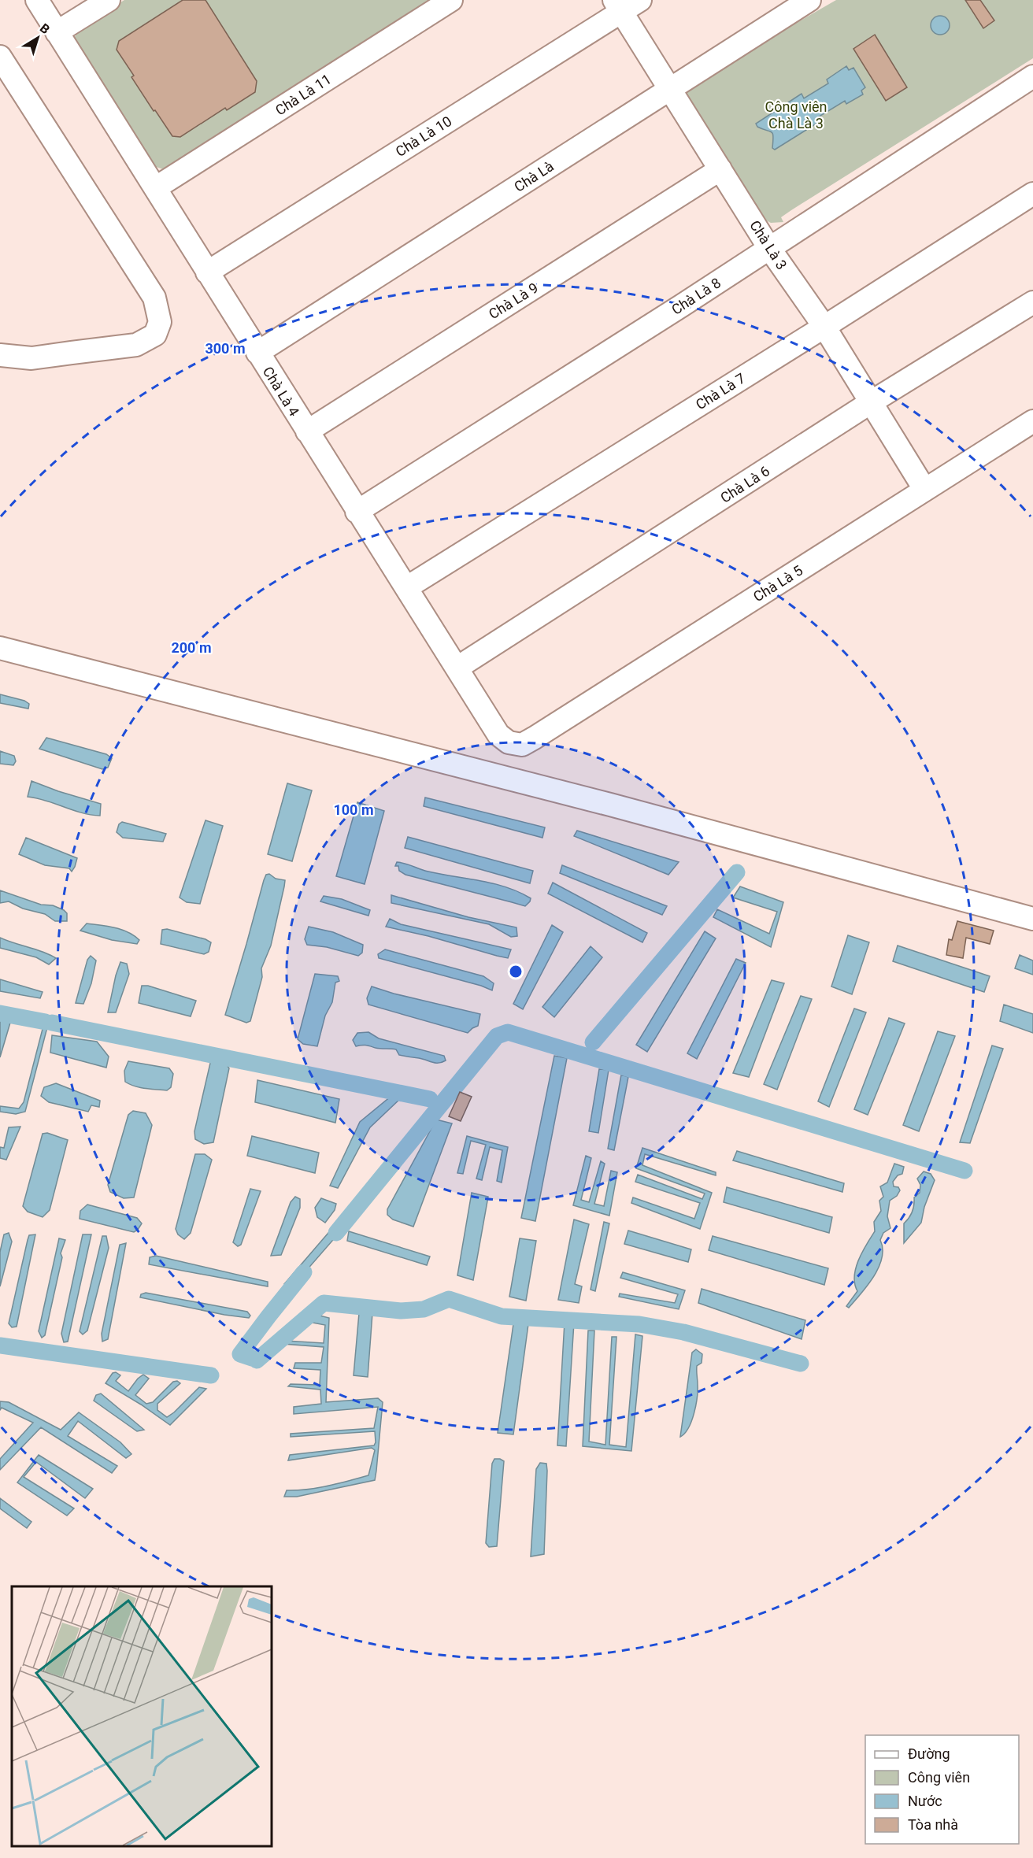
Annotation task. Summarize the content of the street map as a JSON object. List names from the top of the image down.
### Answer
{
  "streets": {
    "street": [
      "Chà Là 11",
      "Chà Là 10",
      "Chà Là",
      "Chà Là 3",
      "Chà Là 8",
      "Chà Là 9",
      "Chà Là 4",
      "Chà Là 7",
      "Chà Là 6",
      "Chà Là 5"
    ]
  },
  "crossings": [
    ["Chà Là 11", "Chà Là 4"],
    ["Chà Là 10", "Chà Là 3"],
    ["Chà Là 10", "Chà Là 4"],
    ["Chà Là", "Chà Là 3"],
    ["Chà Là", "Chà Là 4"],
    ["Chà Là 3", "Chà Là 8"],
    ["Chà Là 3", "Chà Là 9"],
    ["Chà Là 3", "Chà Là 7"],
    ["Chà Là 3", "Chà Là 6"],
    ["Chà Là 3", "Chà Là 5"],
    ["Chà Là 8", "Chà Là 4"],
    ["Chà Là 9", "Chà Là 4"],
    ["Chà Là 4", "Chà Là 7"],
    ["Chà Là 4", "Chà Là 6"],
    ["Chà Là 4", "Chà Là 5"]
  ],
  "parks": ["Công viên Chà Là 3"],
  "legend": [
    "Đường",
    "Công viên",
    "Nước",
    "Tòa nhà"
  ],
  "north": "top right",
  "rings": ["300 m", "200 m", "100 m"]
}
